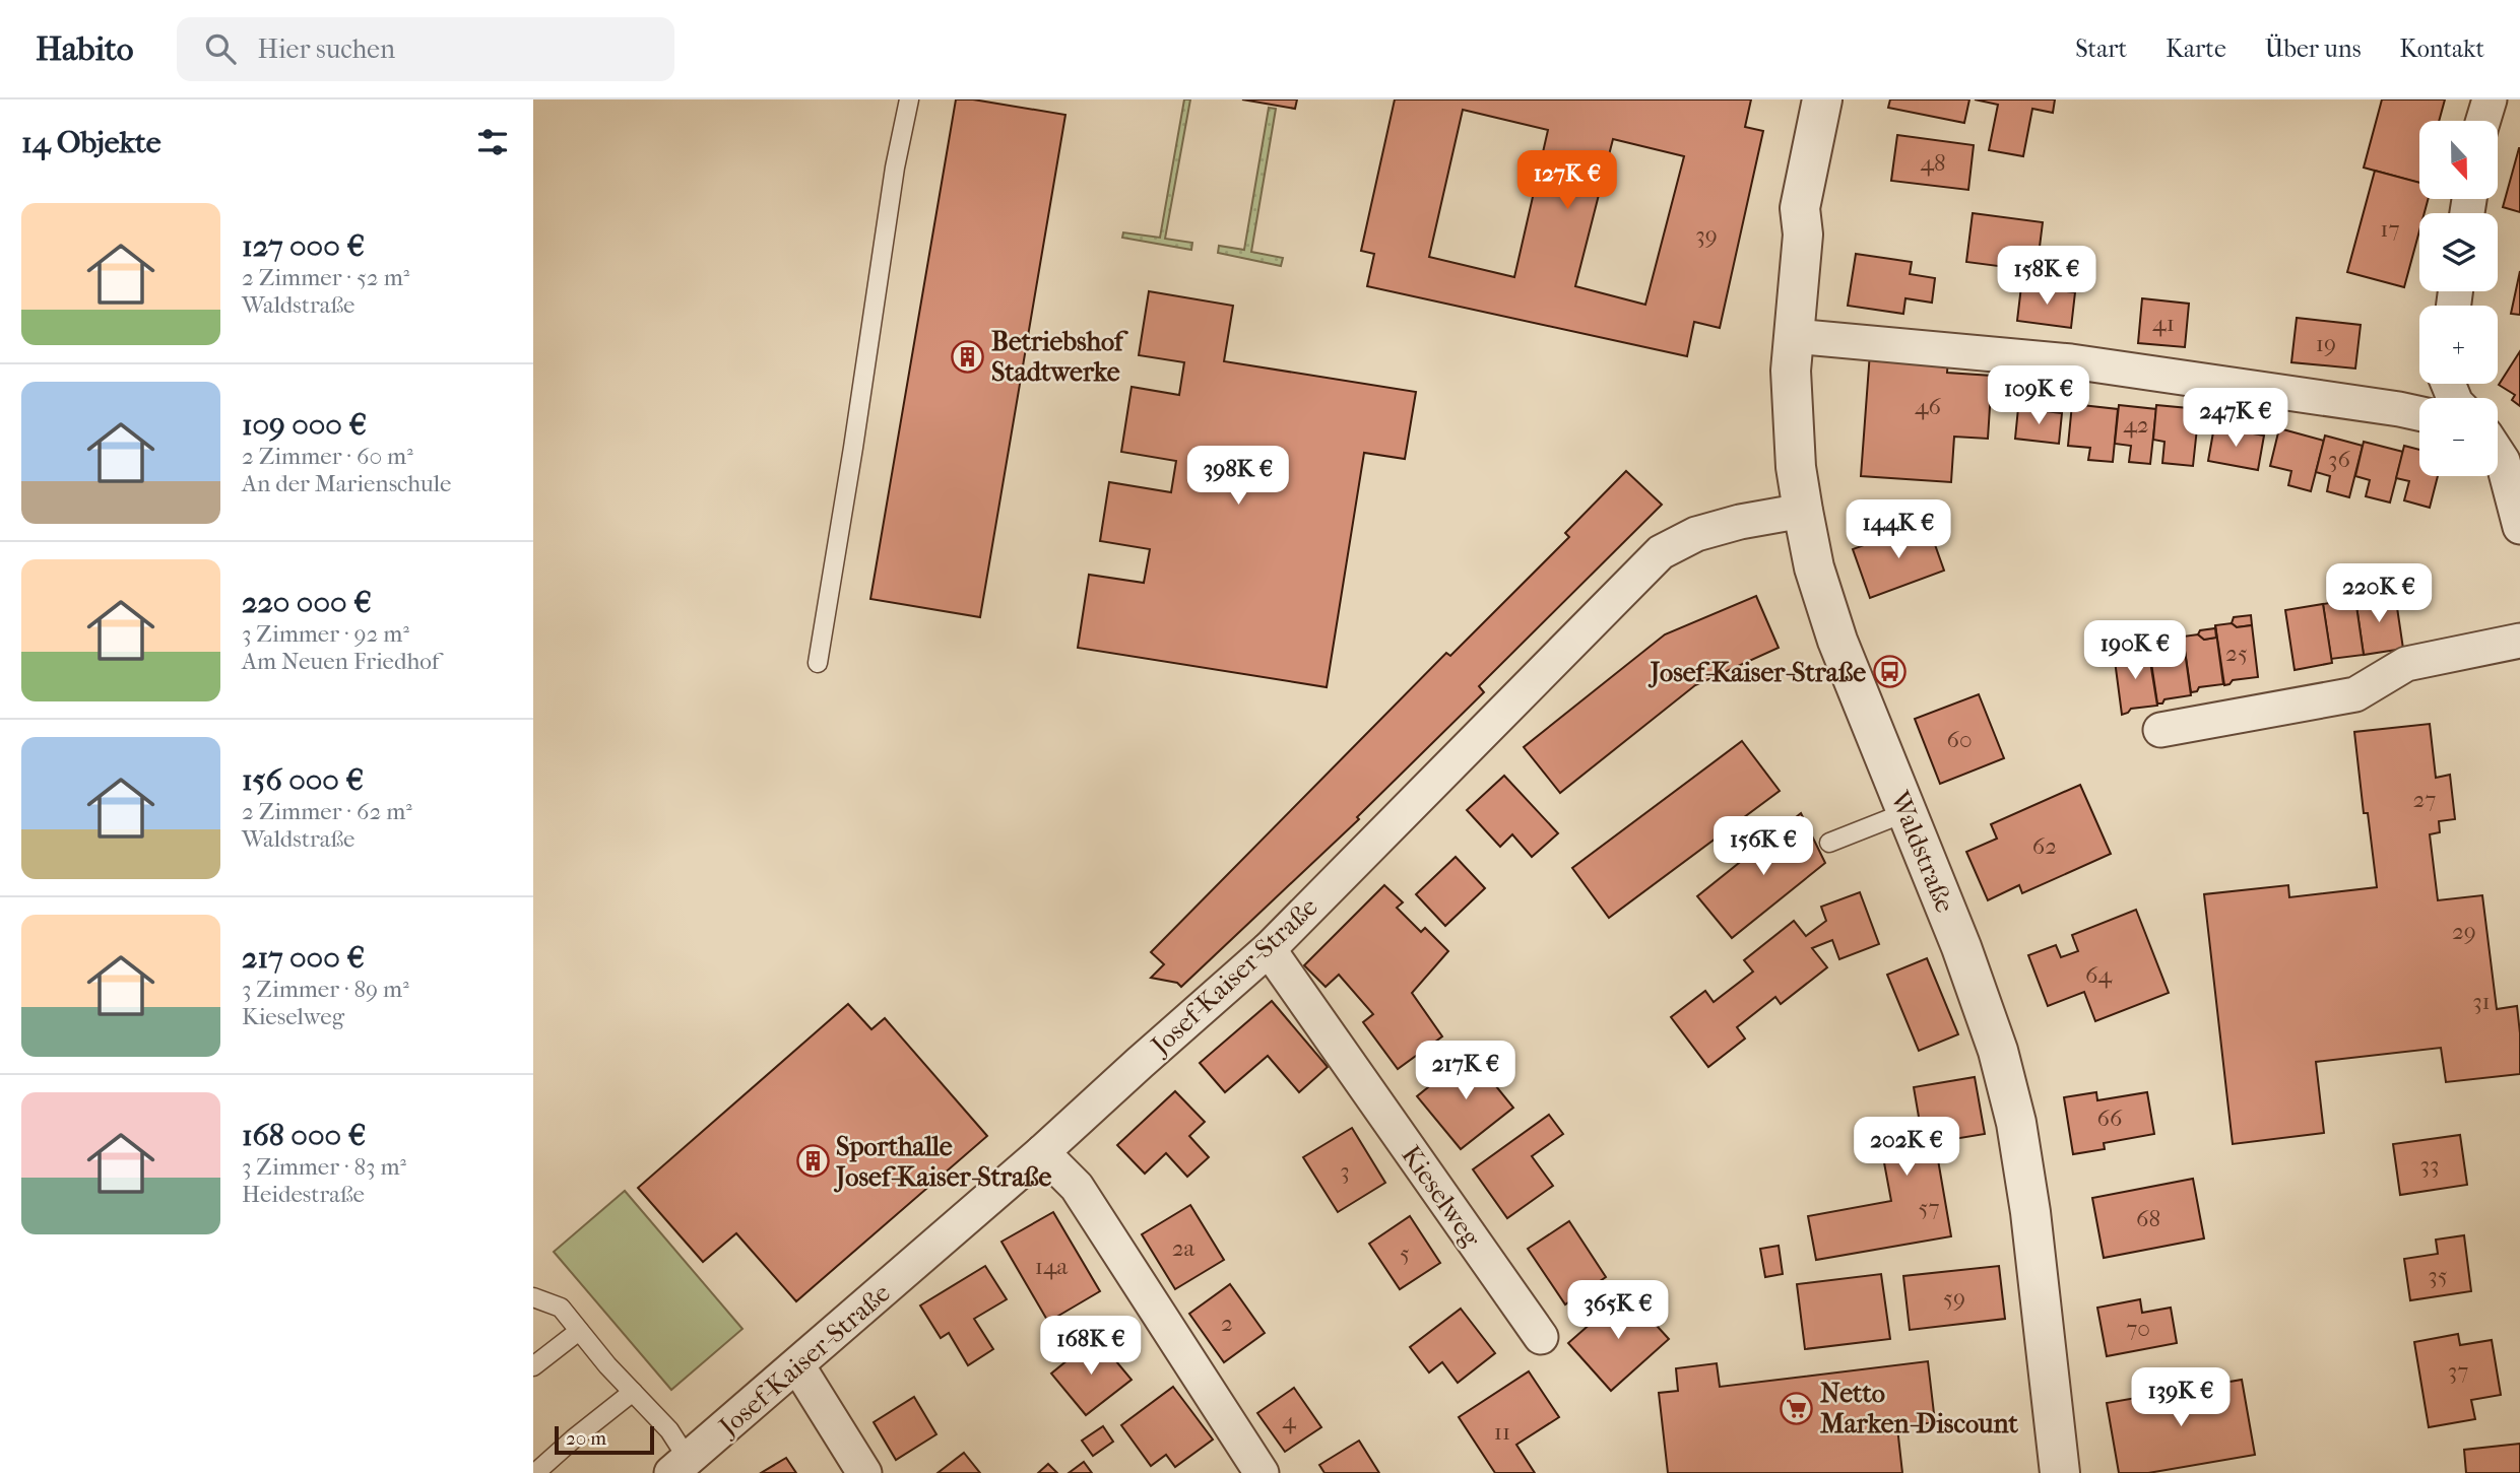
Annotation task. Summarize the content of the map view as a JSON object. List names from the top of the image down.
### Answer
{
  "streets": {
    "street": ["Waldstraße", "Josef-Kaiser-Straße", "Kieselweg"]
  },
  "crossings": [
    ["Waldstraße", "Josef-Kaiser-Straße"],
    ["Josef-Kaiser-Straße", "Kieselweg"]
  ],
  "places": {
    "building": ["Betriebshof Stadtwerke", "Sporthalle Josef-Kaiser-Straße"],
    "bus stop": ["Josef-Kaiser-Straße"],
    "supermarket": ["Netto Marken-Discount"]
  },
  "house_numbers": [
    "48",
    "17",
    "39",
    "41",
    "19",
    "46",
    "42",
    "36",
    "25",
    "60",
    "27",
    "62",
    "29",
    "64",
    "31",
    "66",
    "33",
    "3",
    "57",
    "68",
    "2a",
    "5",
    "14a",
    "35",
    "59",
    "2",
    "70",
    "37",
    "4",
    "11"
  ],
  "scale_bar": "20 m",
  "north": "bottom",
  "page": {
    "header": "Habito",
    "search": "Hier suchen",
    "nav": [
      "Start",
      "Karte",
      "Über uns",
      "Kontakt"
    ],
    "heading": "14 Objekte",
    "map_buttons": ["+", "−"],
    "price": [
      "127K €",
      "158K €",
      "109K €",
      "247K €",
      "398K €",
      "144K €",
      "220K €",
      "190K €",
      "156K €",
      "217K €",
      "202K €",
      "365K €",
      "168K €",
      "139K €"
    ],
    "list": [
      {
        "name": "127 000 €",
        "note": "2 Zimmer · 52 m² · Waldstraße"
      },
      {
        "name": "109 000 €",
        "note": "2 Zimmer · 60 m² · An der Marienschule"
      },
      {
        "name": "220 000 €",
        "note": "3 Zimmer · 92 m² · Am Neuen Friedhof"
      },
      {
        "name": "156 000 €",
        "note": "2 Zimmer · 62 m² · Waldstraße"
      },
      {
        "name": "217 000 €",
        "note": "3 Zimmer · 89 m² · Kieselweg"
      },
      {
        "name": "168 000 €",
        "note": "3 Zimmer · 83 m² · Heidestraße"
      }
    ],
    "scale": "20 m"
  }
}
